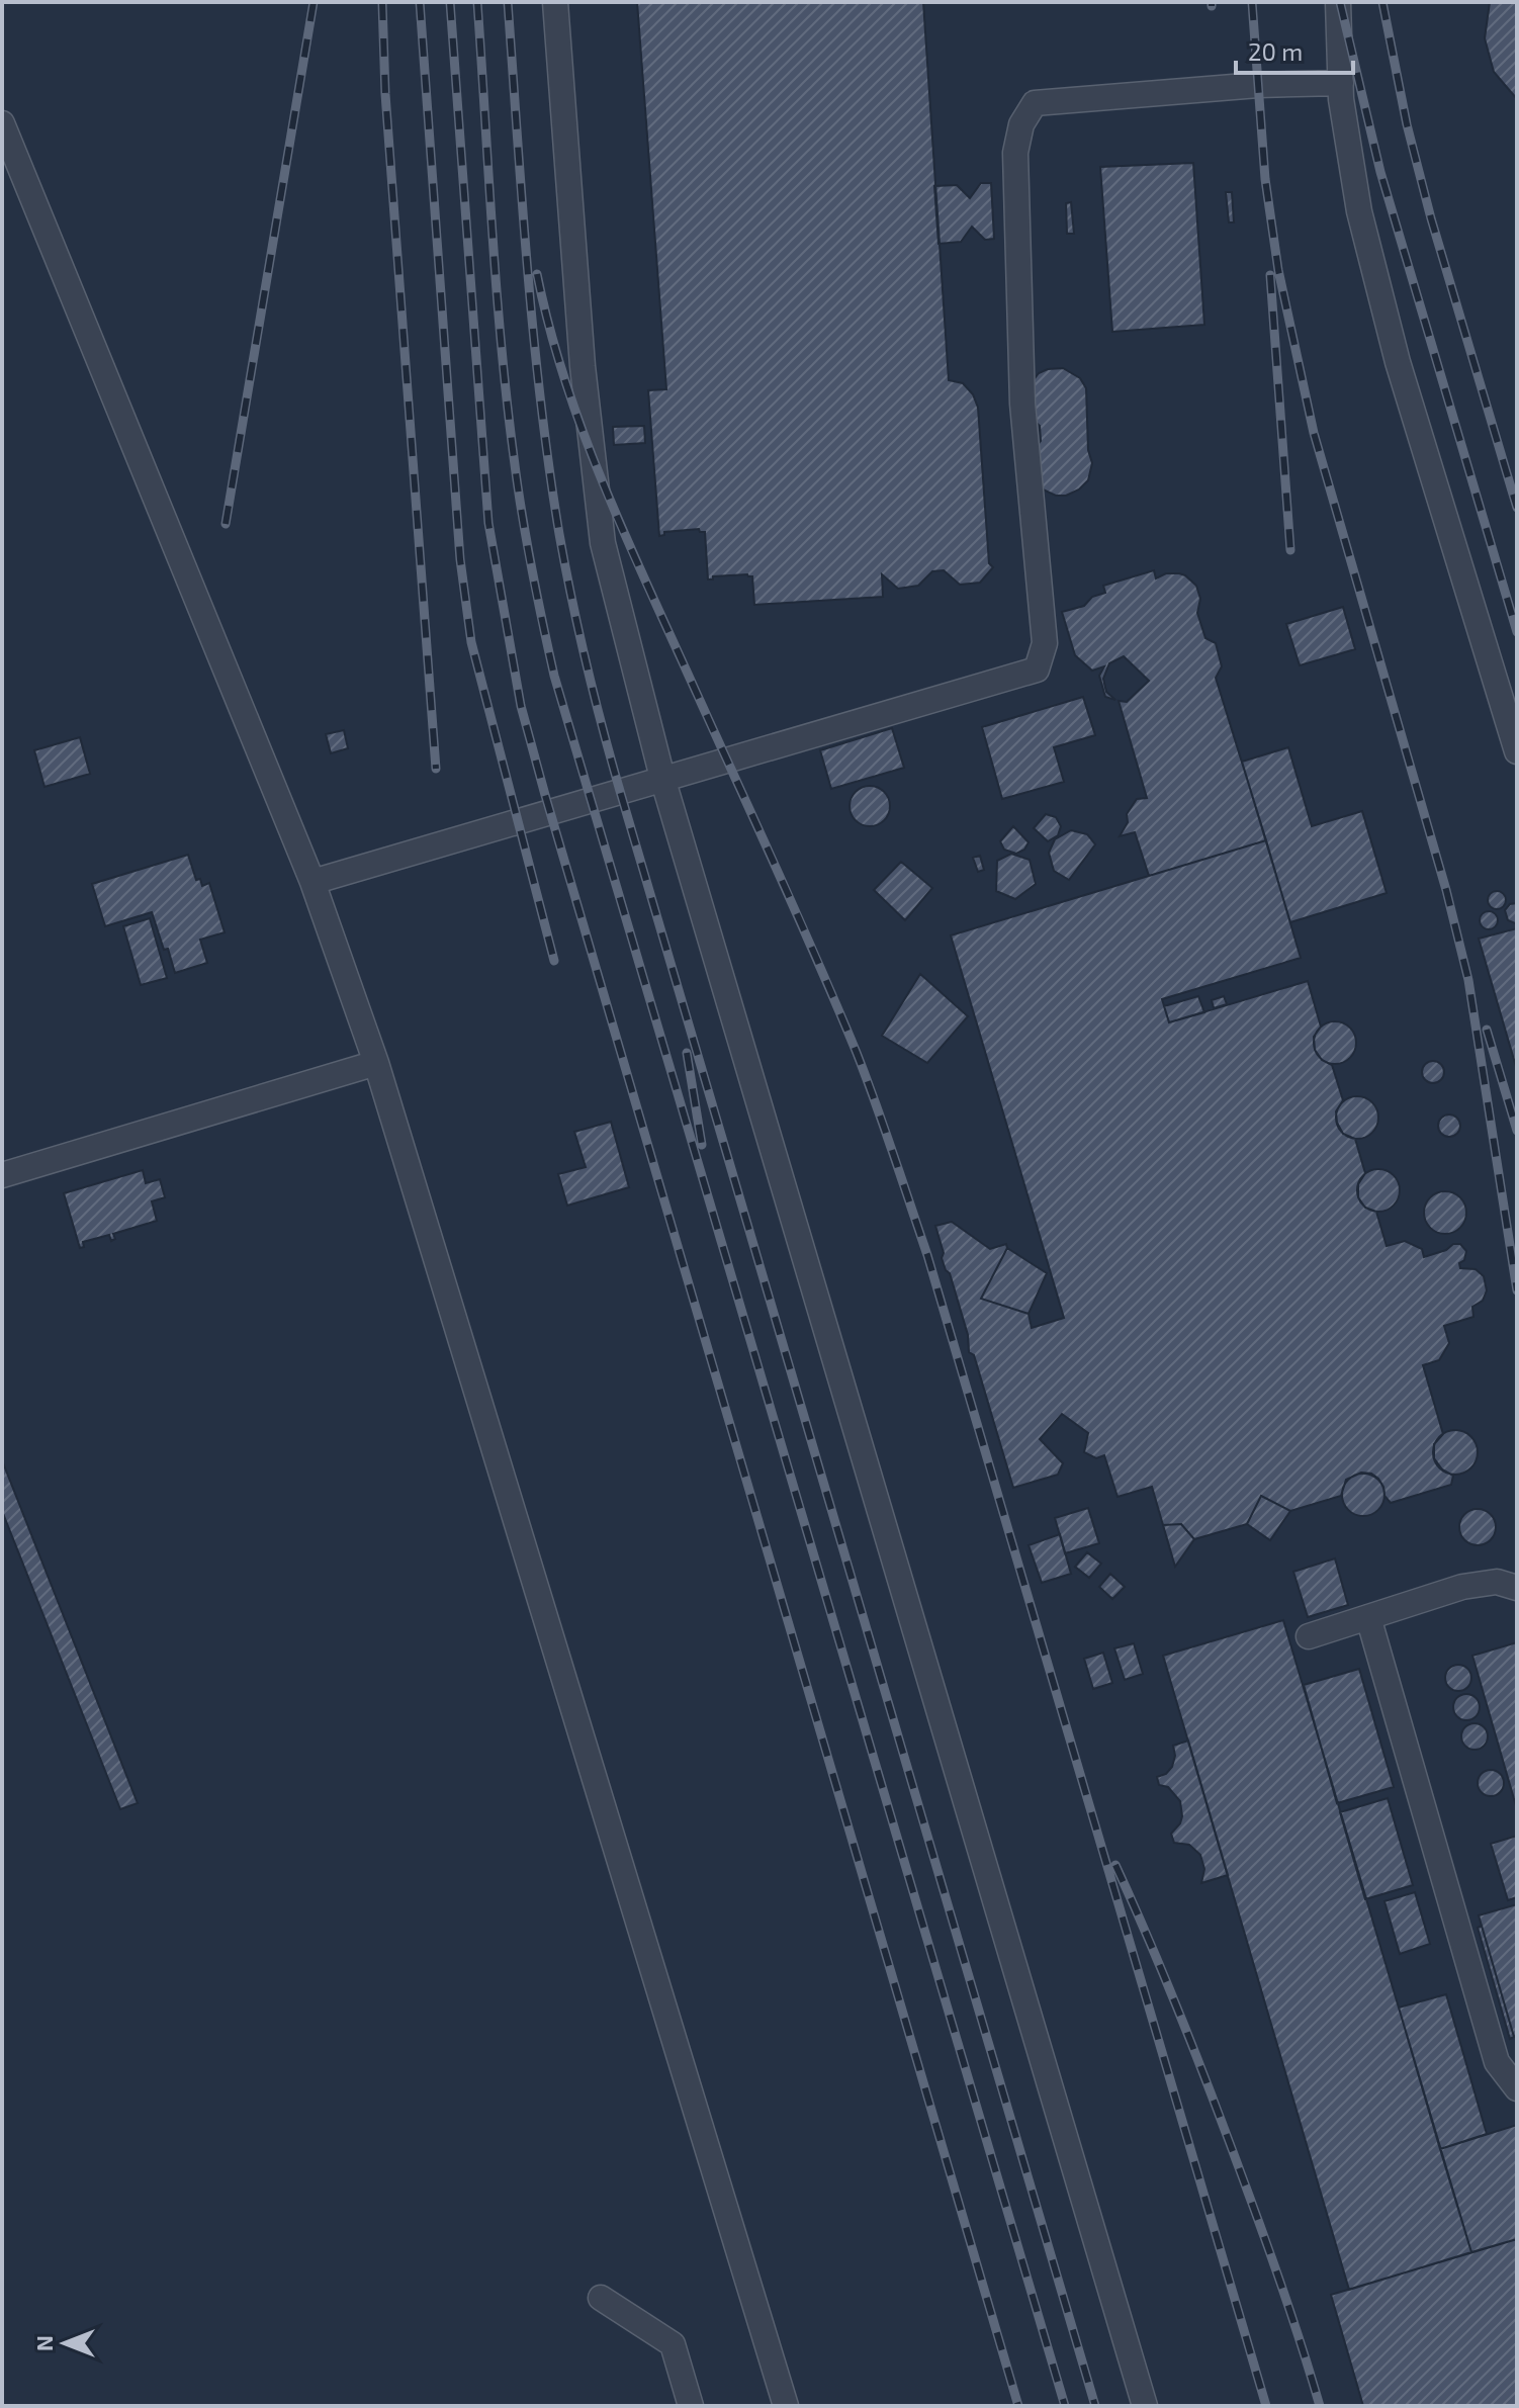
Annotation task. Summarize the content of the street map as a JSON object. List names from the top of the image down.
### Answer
{
  "scale_bar": "20 m",
  "north": "left"
}
